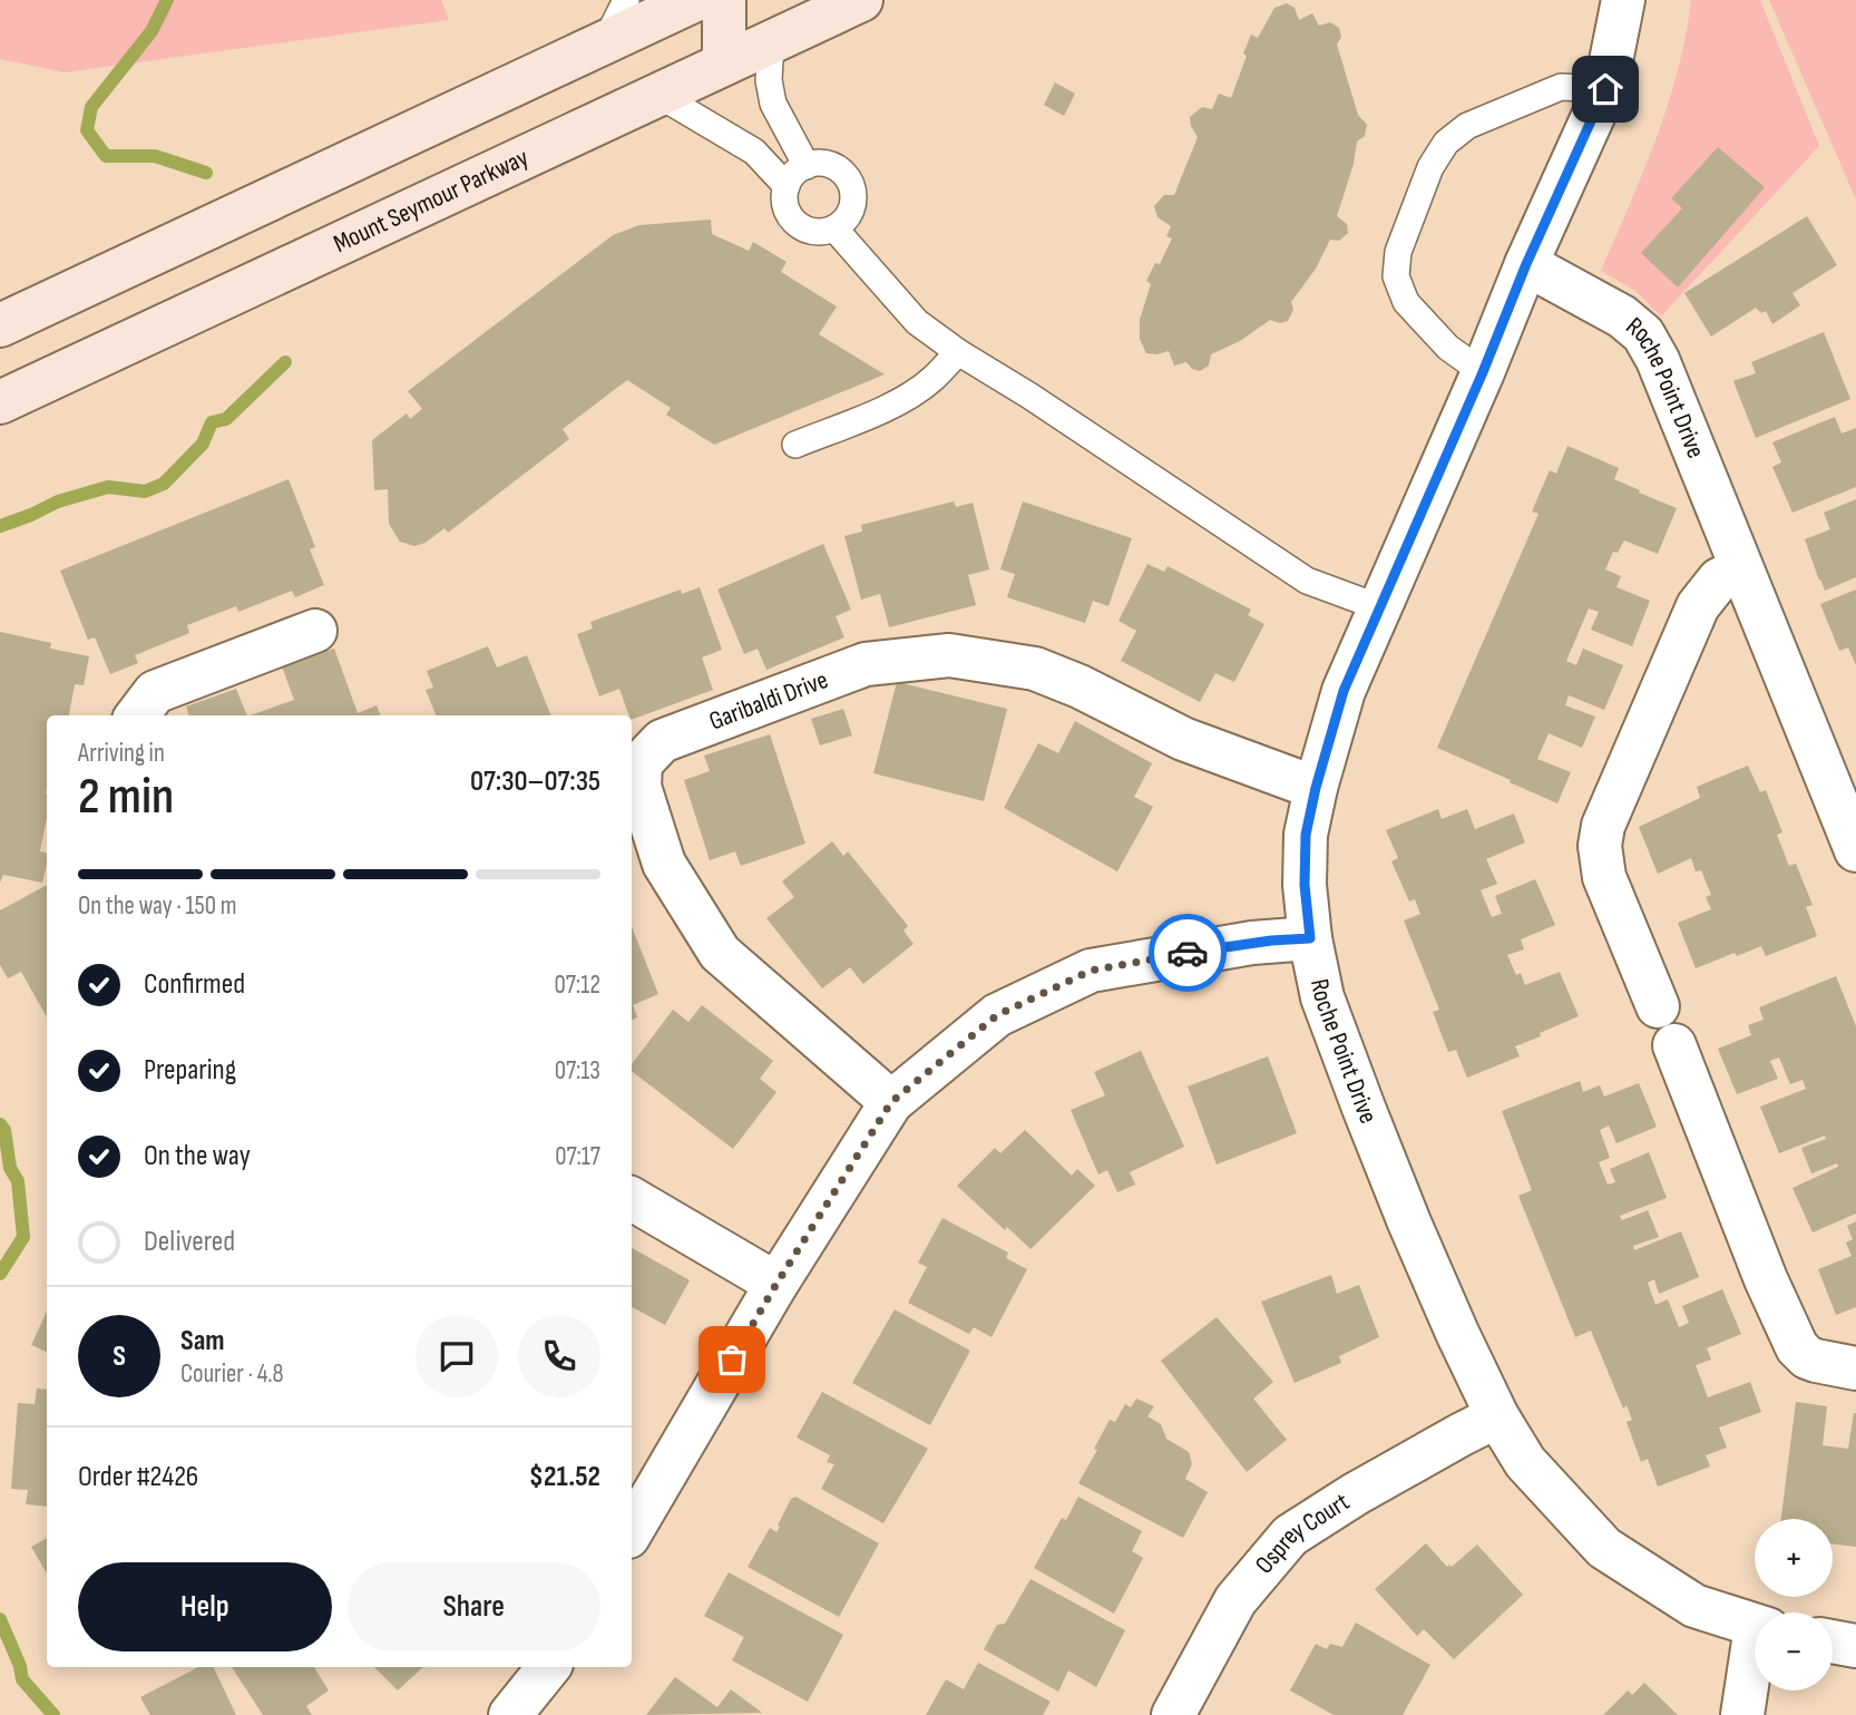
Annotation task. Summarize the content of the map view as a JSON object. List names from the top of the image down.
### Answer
{
  "streets": {
    "main road": ["Mount Seymour Parkway"],
    "street": ["Roche Point Drive", "Garibaldi Drive", "Osprey Court"]
  },
  "crossings": [
    ["Roche Point Drive", "Garibaldi Drive"],
    ["Roche Point Drive", "Osprey Court"]
  ],
  "page": {
    "heading": ["2 min", "Arriving in", "07:30–07:35"],
    "panel": [
      "Sam",
      "Courier · 4.8",
      "Order #2426",
      "$21.52"
    ],
    "bar": "On the way · 150 m",
    "list": [
      ["Confirmed", "07:12"],
      ["Preparing", "07:13"],
      ["On the way", "07:17"],
      "Delivered"
    ],
    "round": "S",
    "map_buttons": ["+", "−"],
    "buttons": ["Help", "Share"]
  }
}
